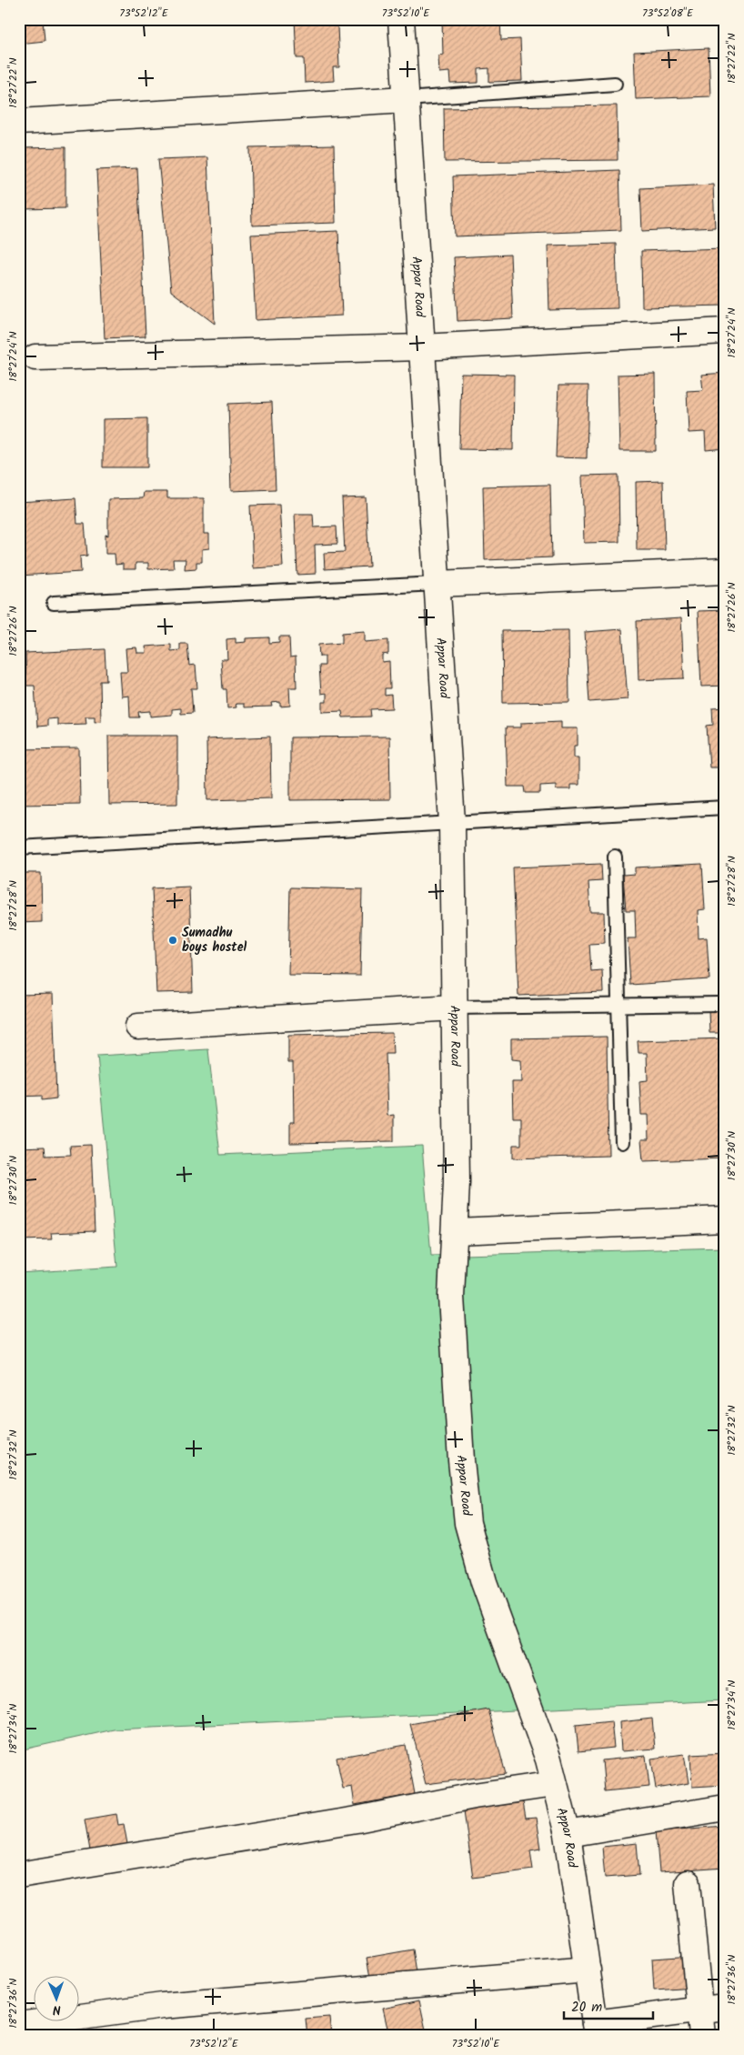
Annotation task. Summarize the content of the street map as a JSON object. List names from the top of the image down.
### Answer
{
  "streets": {
    "street": ["Appar Road"]
  },
  "places": ["Sumadhu boys hostel"],
  "scale_bar": "20 m",
  "north": "bottom",
  "coordinates": [
    "73°52'12\"E",
    "73°52'10\"E",
    "73°52'08\"E",
    "18°27'22\"N",
    "18°27'24\"N",
    "18°27'26\"N",
    "18°27'28\"N",
    "18°27'30\"N",
    "18°27'32\"N",
    "18°27'34\"N",
    "18°27'36\"N"
  ]
}
